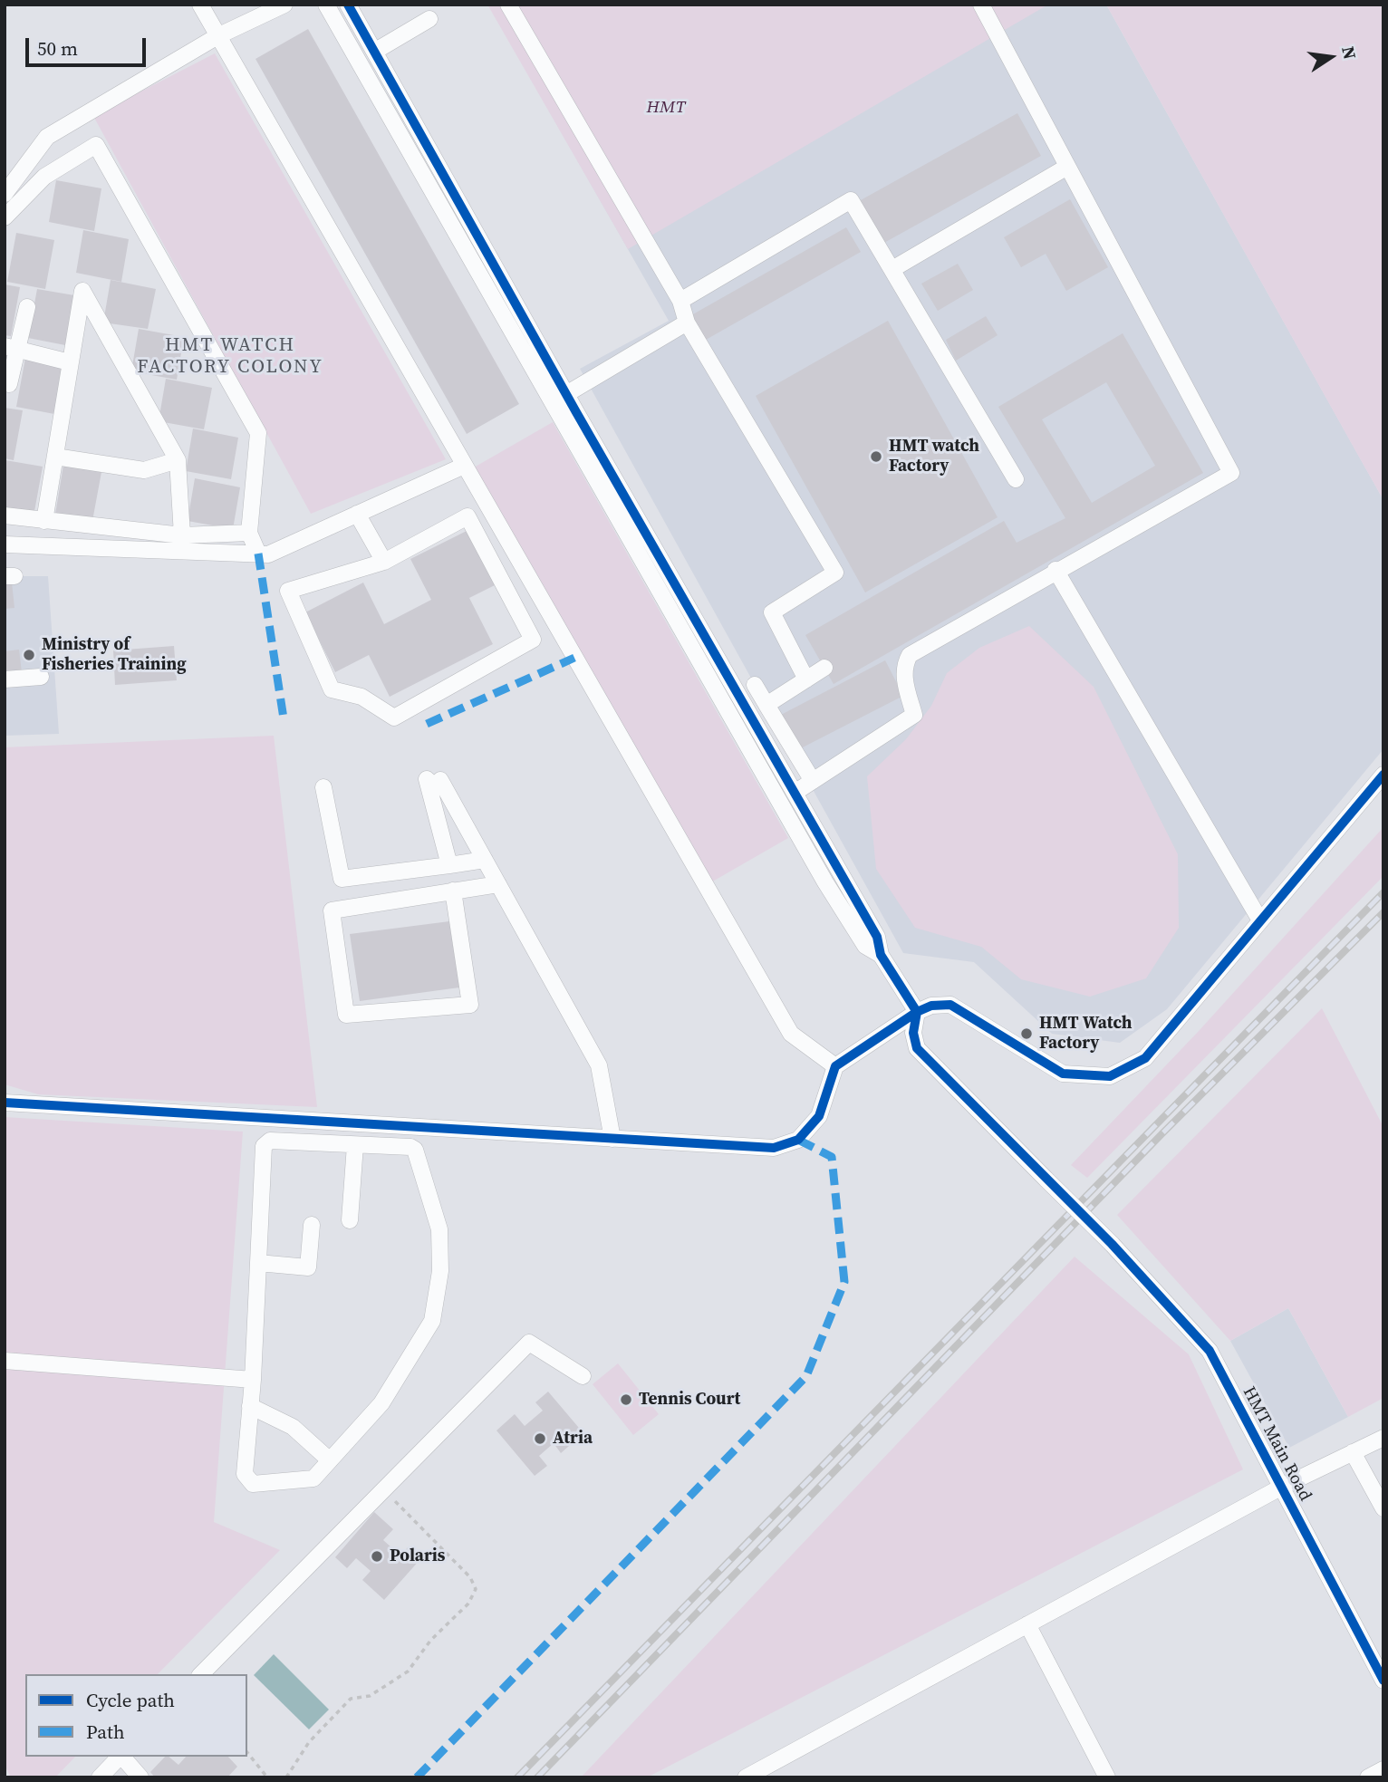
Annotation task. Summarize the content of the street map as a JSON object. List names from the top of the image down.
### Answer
{
  "streets": {
    "street": ["HMT Main Road"]
  },
  "districts": ["HMT WATCH FACTORY COLONY"],
  "parks": ["HMT"],
  "places": [
    "HMT watch Factory",
    "Ministry of Fisheries Training",
    "HMT Watch Factory",
    "Tennis Court",
    "Atria",
    "Polaris"
  ],
  "legend": ["Cycle path", "Path"],
  "scale_bar": "50 m",
  "north": "right"
}
